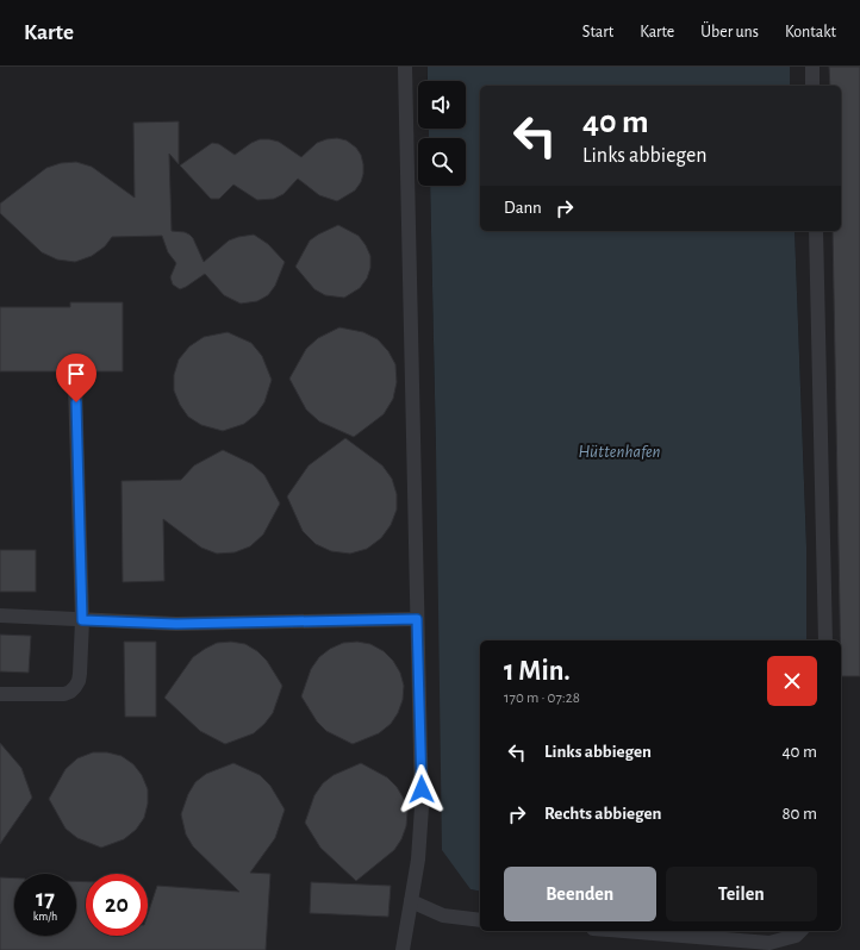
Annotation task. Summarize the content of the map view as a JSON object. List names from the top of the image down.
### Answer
{
  "water": ["Hüttenhafen"],
  "page": {
    "header": "Karte",
    "nav": [
      "Start",
      "Karte",
      "Über uns",
      "Kontakt"
    ],
    "turn": ["40 m", "Links abbiegen"],
    "then": "Dann",
    "heading": ["1 Min.", "170 m · 07:28"],
    "list": [
      {
        "name": "Links abbiegen",
        "value": "40 m"
      },
      {
        "name": "Rechts abbiegen",
        "value": "80 m"
      }
    ],
    "buttons": ["Beenden", "Teilen"],
    "speed": "17 km/h",
    "limit": "20"
  }
}
